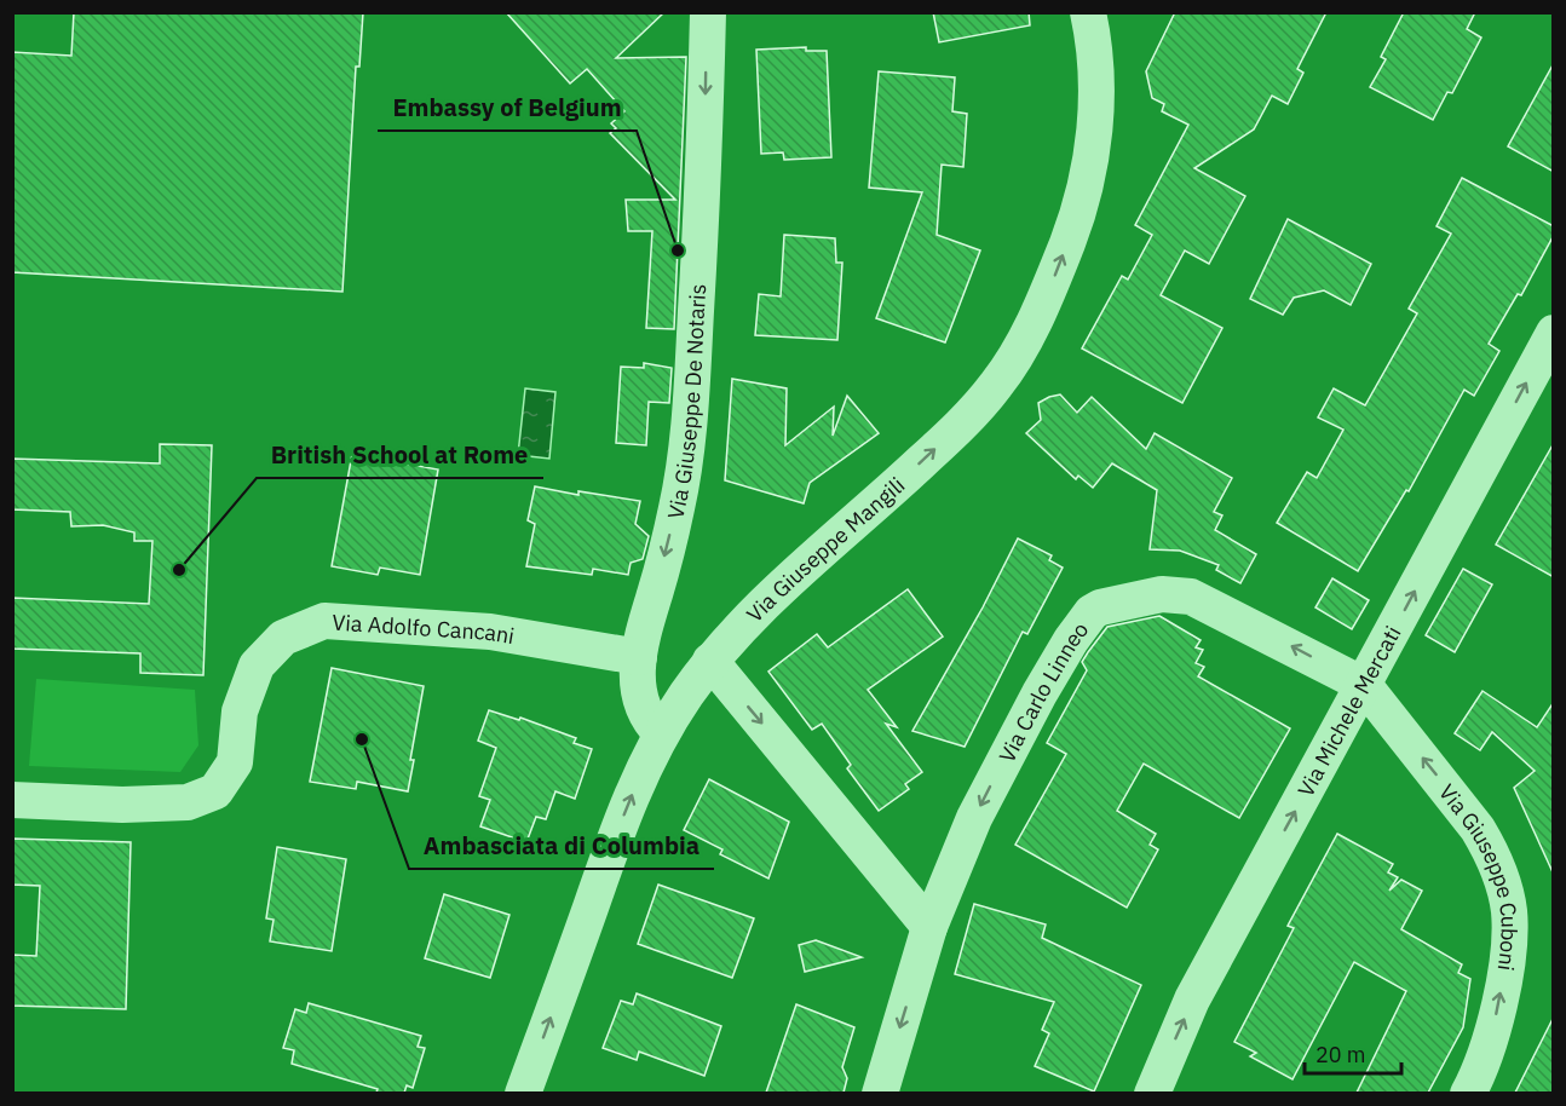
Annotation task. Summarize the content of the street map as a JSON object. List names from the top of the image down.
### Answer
{
  "streets": {
    "street": [
      "Via Giuseppe De Notaris",
      "Via Giuseppe Mangili",
      "Via Adolfo Cancani",
      "Via Carlo Linneo",
      "Via Michele Mercati",
      "Via Giuseppe Cuboni"
    ]
  },
  "crossings": [
    ["Via Giuseppe De Notaris", "Via Giuseppe Mangili"],
    ["Via Giuseppe De Notaris", "Via Adolfo Cancani"],
    ["Via Carlo Linneo", "Via Michele Mercati"],
    ["Via Carlo Linneo", "Via Giuseppe Cuboni"],
    ["Via Michele Mercati", "Via Giuseppe Cuboni"]
  ],
  "one_way": [
    "Via Giuseppe De Notaris",
    "Via Giuseppe Mangili",
    "Via Michele Mercati",
    "Via Giuseppe Cuboni"
  ],
  "places": ["Embassy of Belgium", "British School at Rome", "Ambasciata di Columbia"],
  "scale_bar": "20 m"
}
